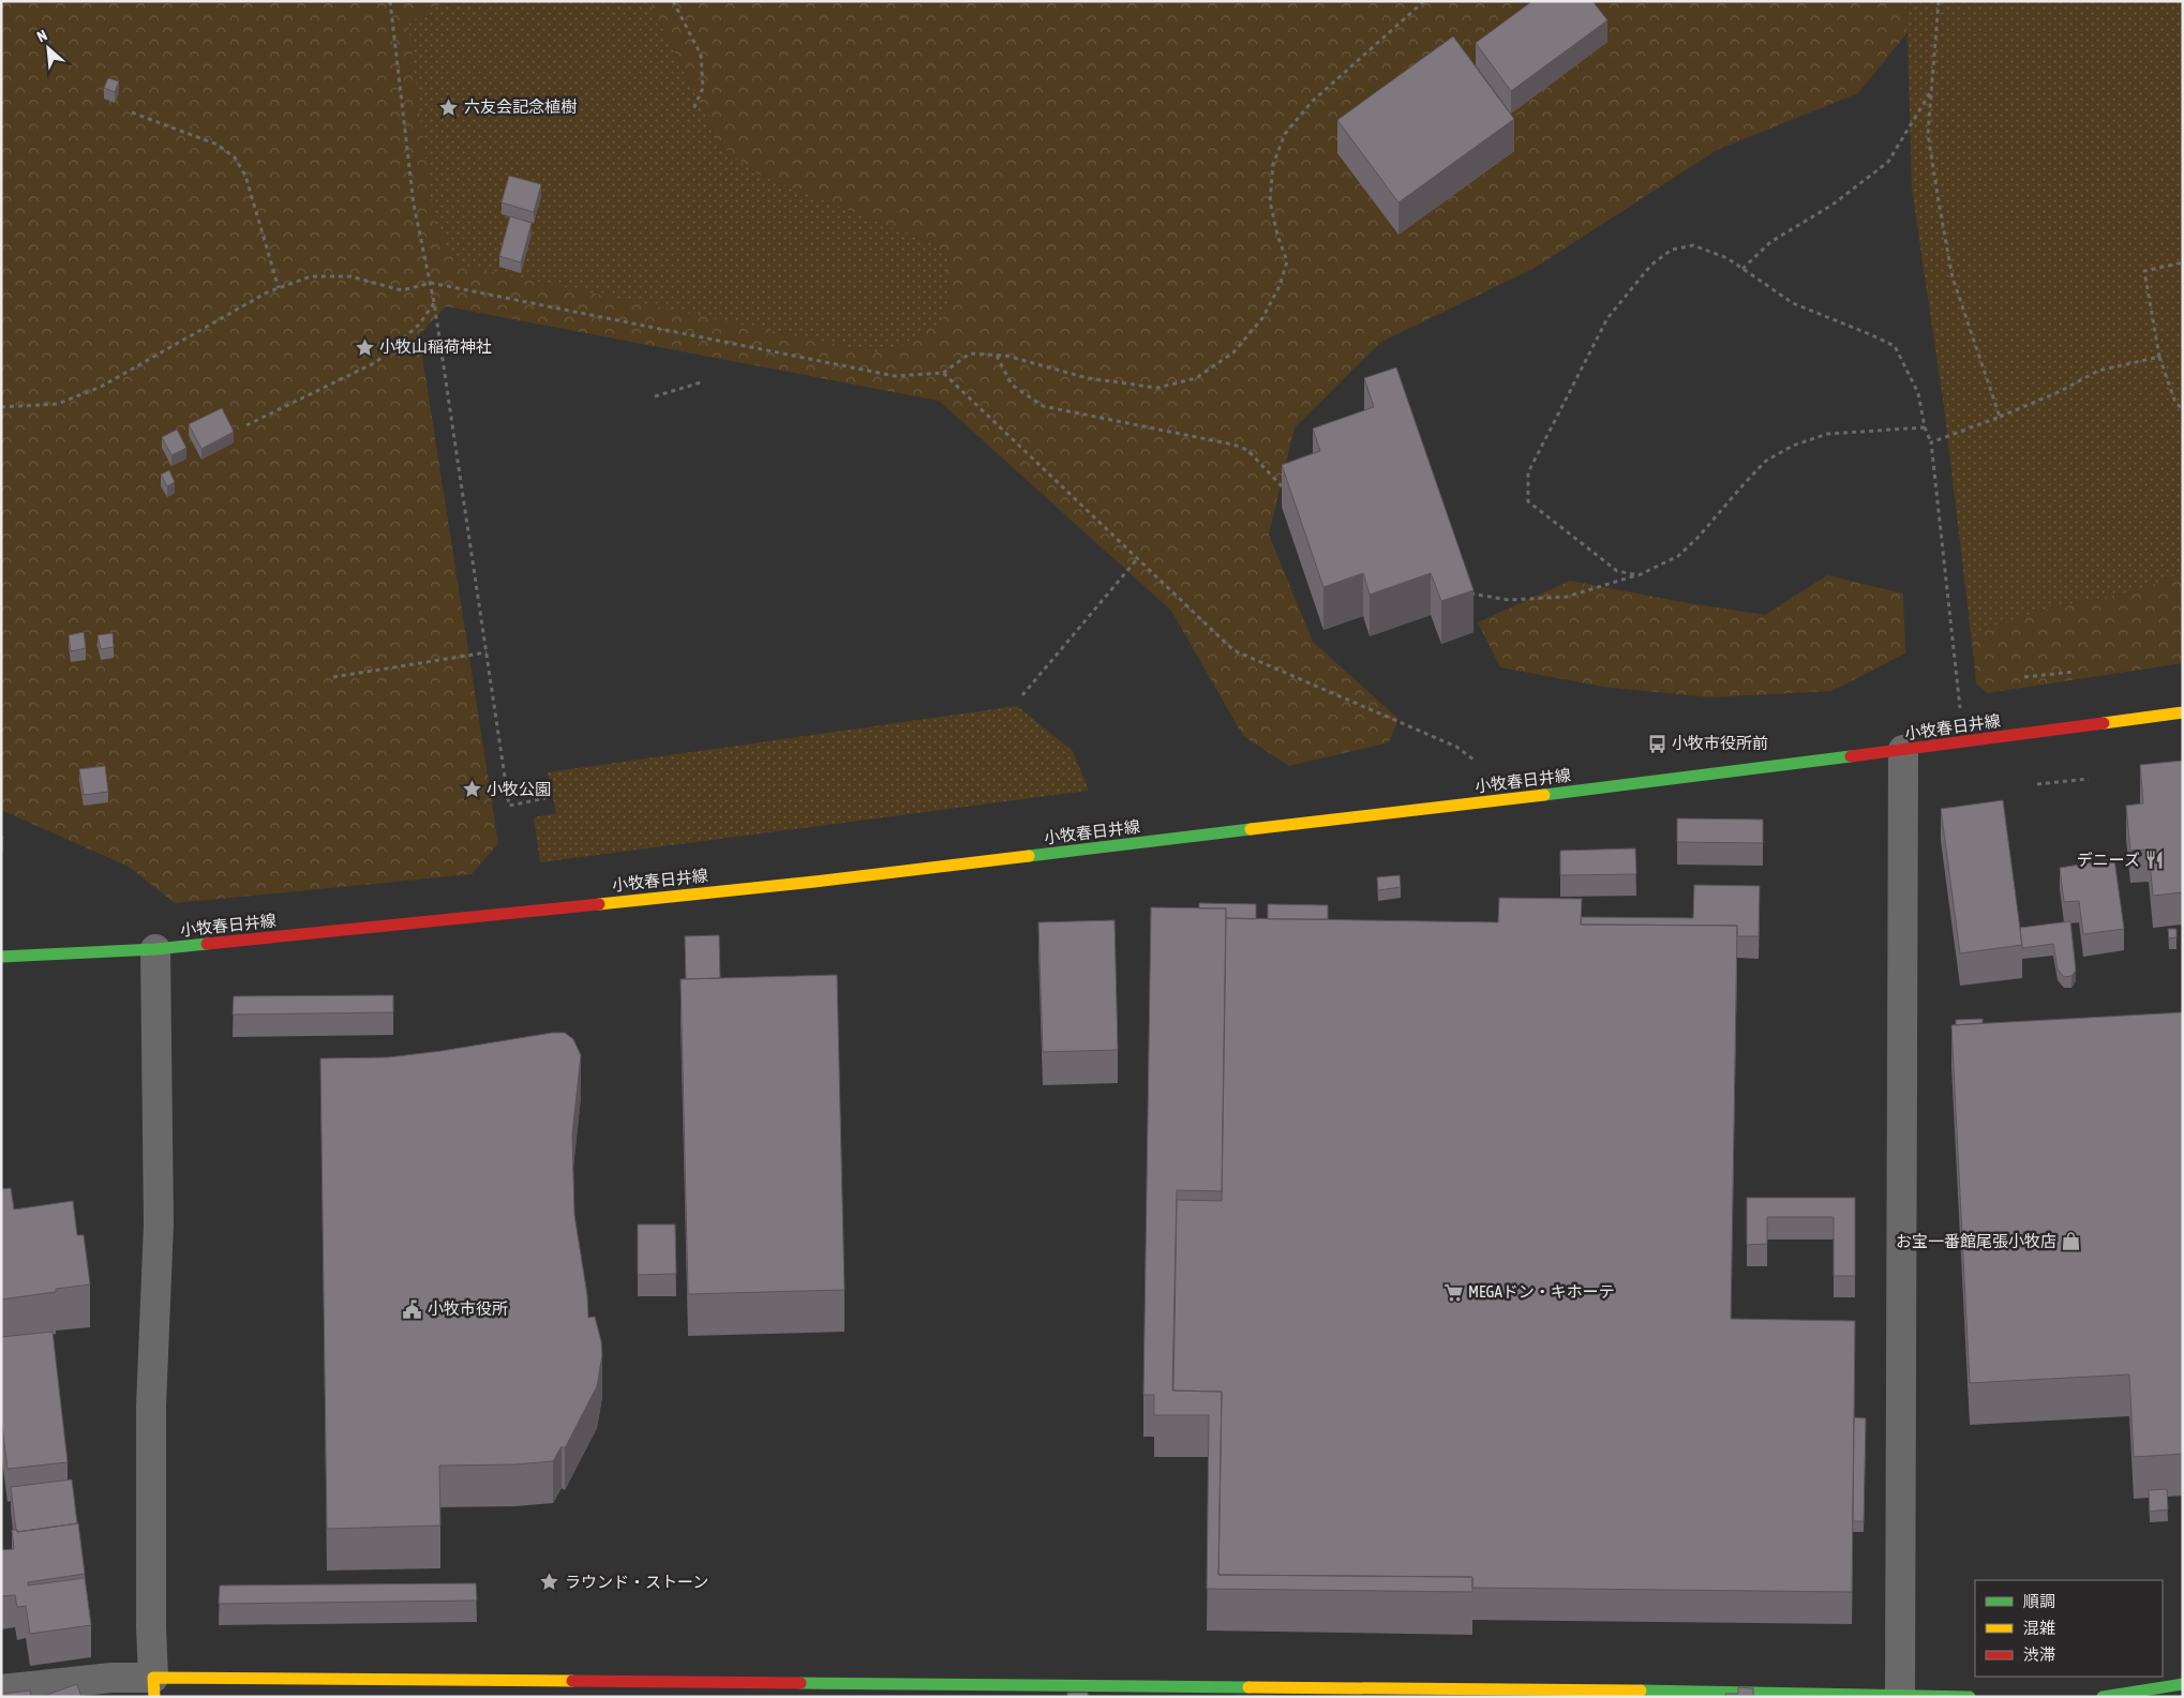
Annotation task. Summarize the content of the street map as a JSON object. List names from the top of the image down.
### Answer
{
  "streets": {
    "main road": ["小牧春日井線"]
  },
  "places": {
    "place": [
      "六友会記念植樹",
      "小牧山稲荷神社",
      "小牧公園",
      "ラウンド・ストーン"
    ],
    "bus stop": ["小牧市役所前"],
    "restaurant": ["デニーズ"],
    "shop": ["お宝一番館尾張小牧店"],
    "supermarket": ["MEGAドン・キホーテ"],
    "public building": ["小牧市役所"]
  },
  "legend": ["順調", "混雑", "渋滞"],
  "north": "top left"
}
